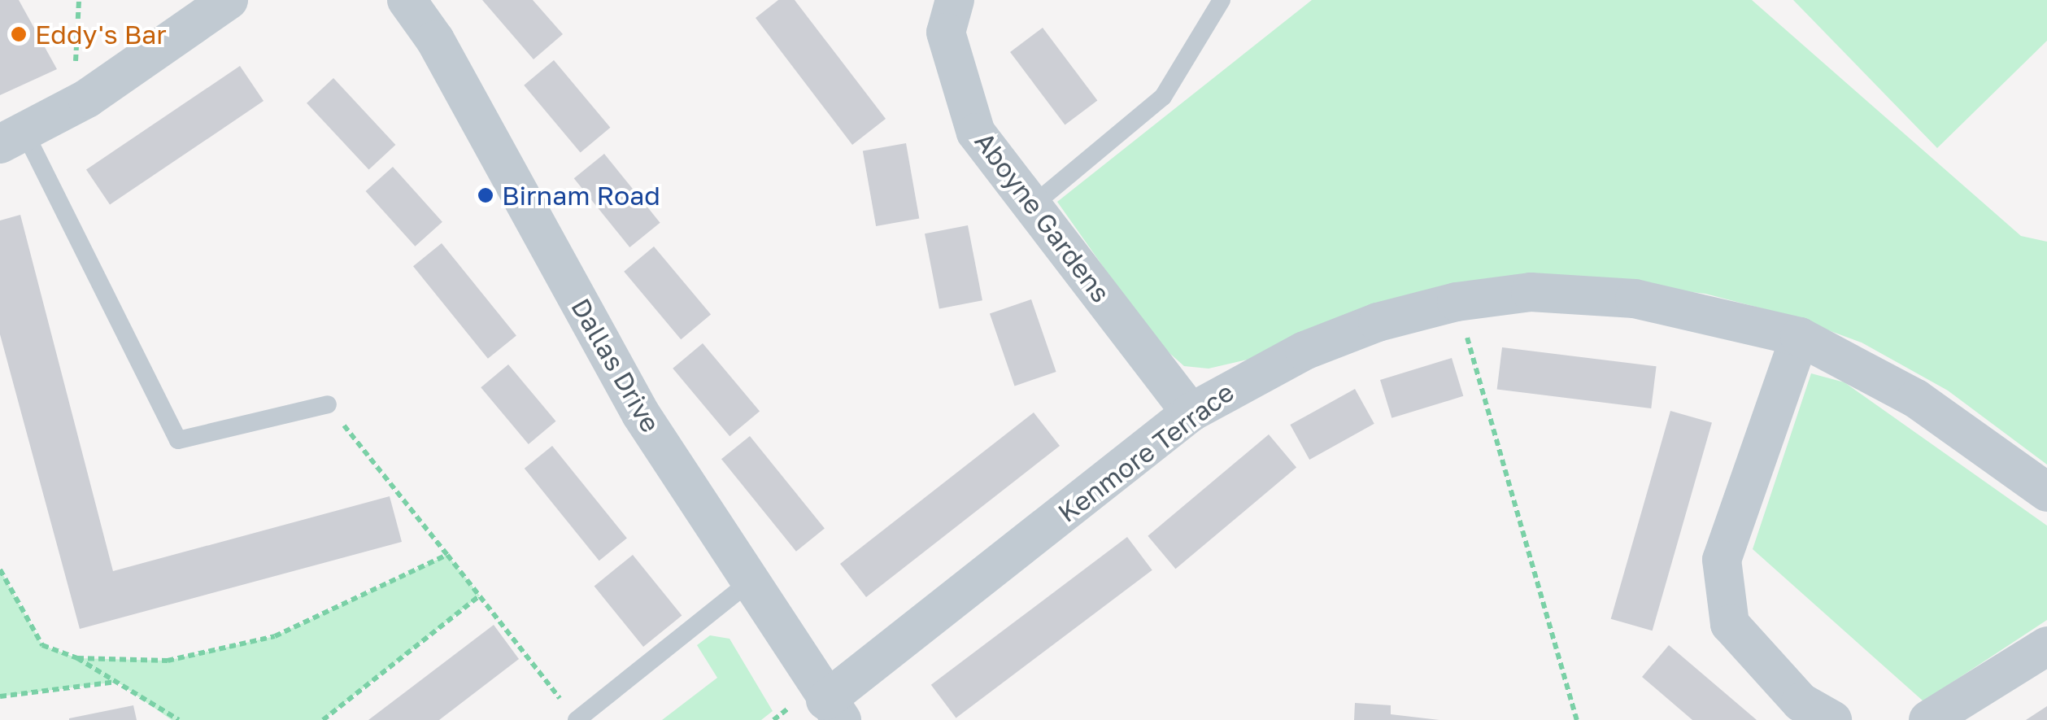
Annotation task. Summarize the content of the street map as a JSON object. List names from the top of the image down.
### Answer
{
  "streets": {
    "street": ["Aboyne Gardens", "Dallas Drive", "Kenmore Terrace"]
  },
  "crossings": [
    ["Aboyne Gardens", "Kenmore Terrace"],
    ["Dallas Drive", "Kenmore Terrace"]
  ],
  "places": ["Eddy's Bar", "Birnam Road"]
}
